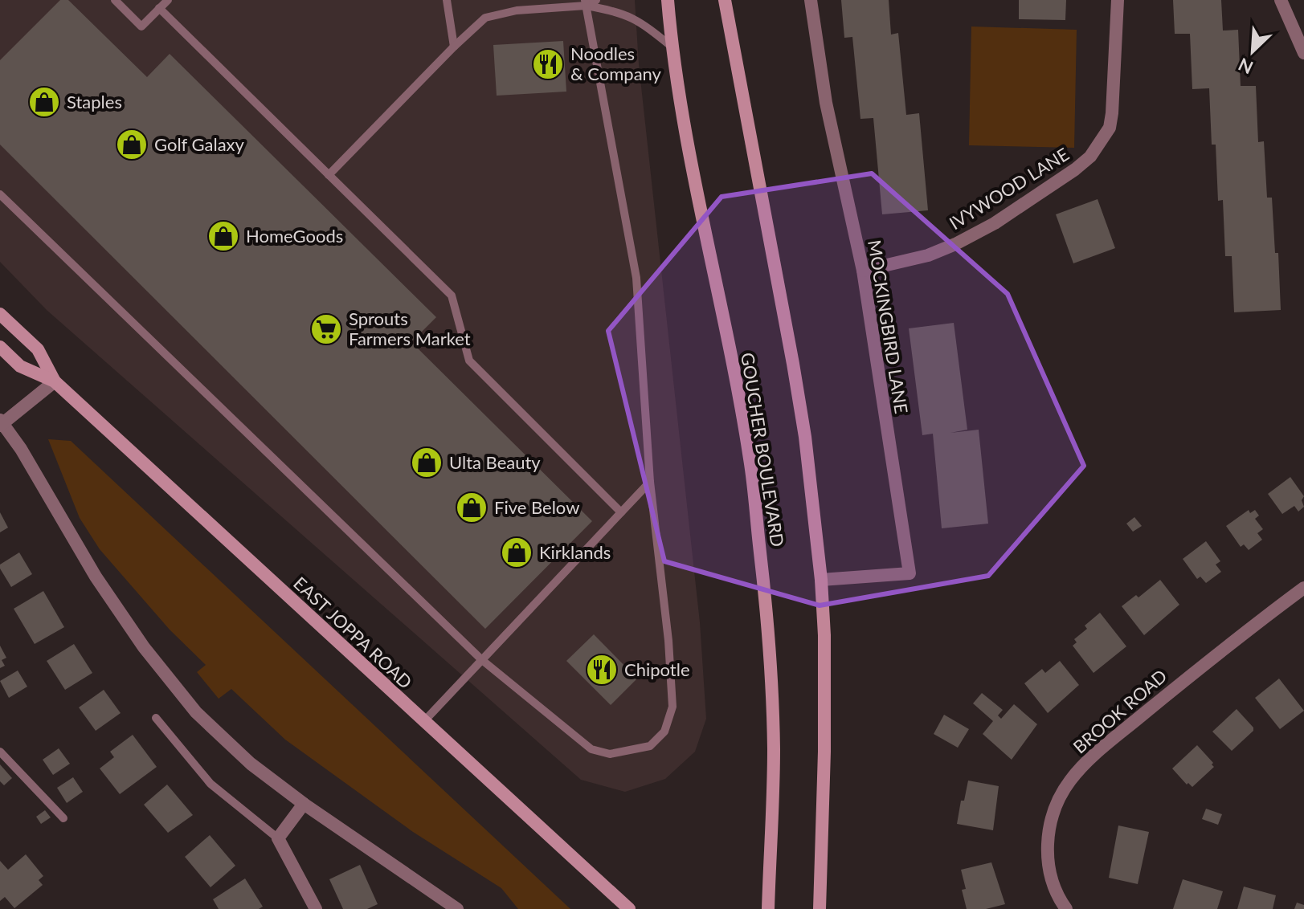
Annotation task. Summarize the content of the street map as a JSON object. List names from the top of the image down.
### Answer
{
  "streets": {
    "main road": ["GOUCHER BOULEVARD", "EAST JOPPA ROAD"],
    "street": ["IVYWOOD LANE", "MOCKINGBIRD LANE", "BROOK ROAD"]
  },
  "crossings": [
    ["IVYWOOD LANE", "MOCKINGBIRD LANE"]
  ],
  "places": {
    "restaurant": ["Noodles & Company", "Chipotle"],
    "shop": [
      "Staples",
      "Golf Galaxy",
      "HomeGoods",
      "Ulta Beauty",
      "Five Below",
      "Kirklands"
    ],
    "supermarket": ["Sprouts Farmers Market"]
  },
  "north": "bottom left"
}
